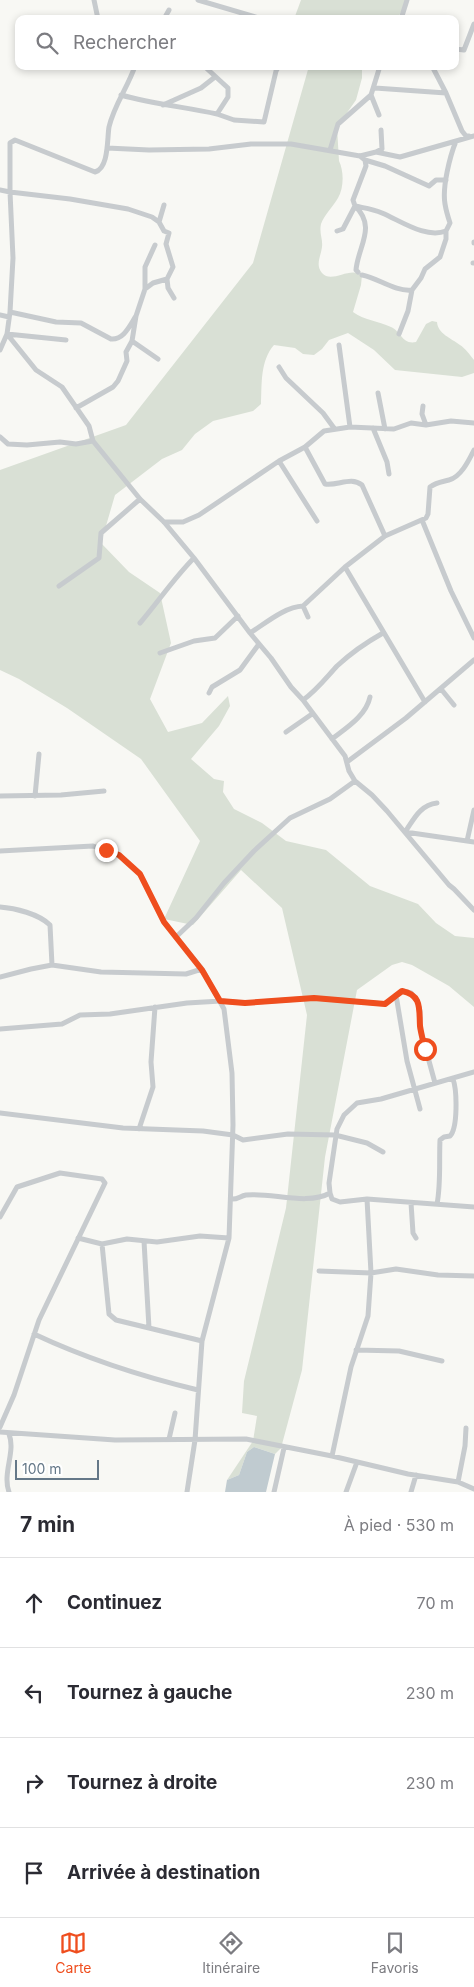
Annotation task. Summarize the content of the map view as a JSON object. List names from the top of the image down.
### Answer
{
  "scale_bar": "100 m",
  "page": {
    "search": "Rechercher",
    "scale": "100 m",
    "heading": ["7 min", "À pied · 530 m"],
    "list": [
      ["Continuez", "70 m"],
      ["Tournez à gauche", "230 m"],
      ["Tournez à droite", "230 m"],
      "Arrivée à destination"
    ],
    "nav": ["Carte", "Itinéraire", "Favoris"]
  }
}
